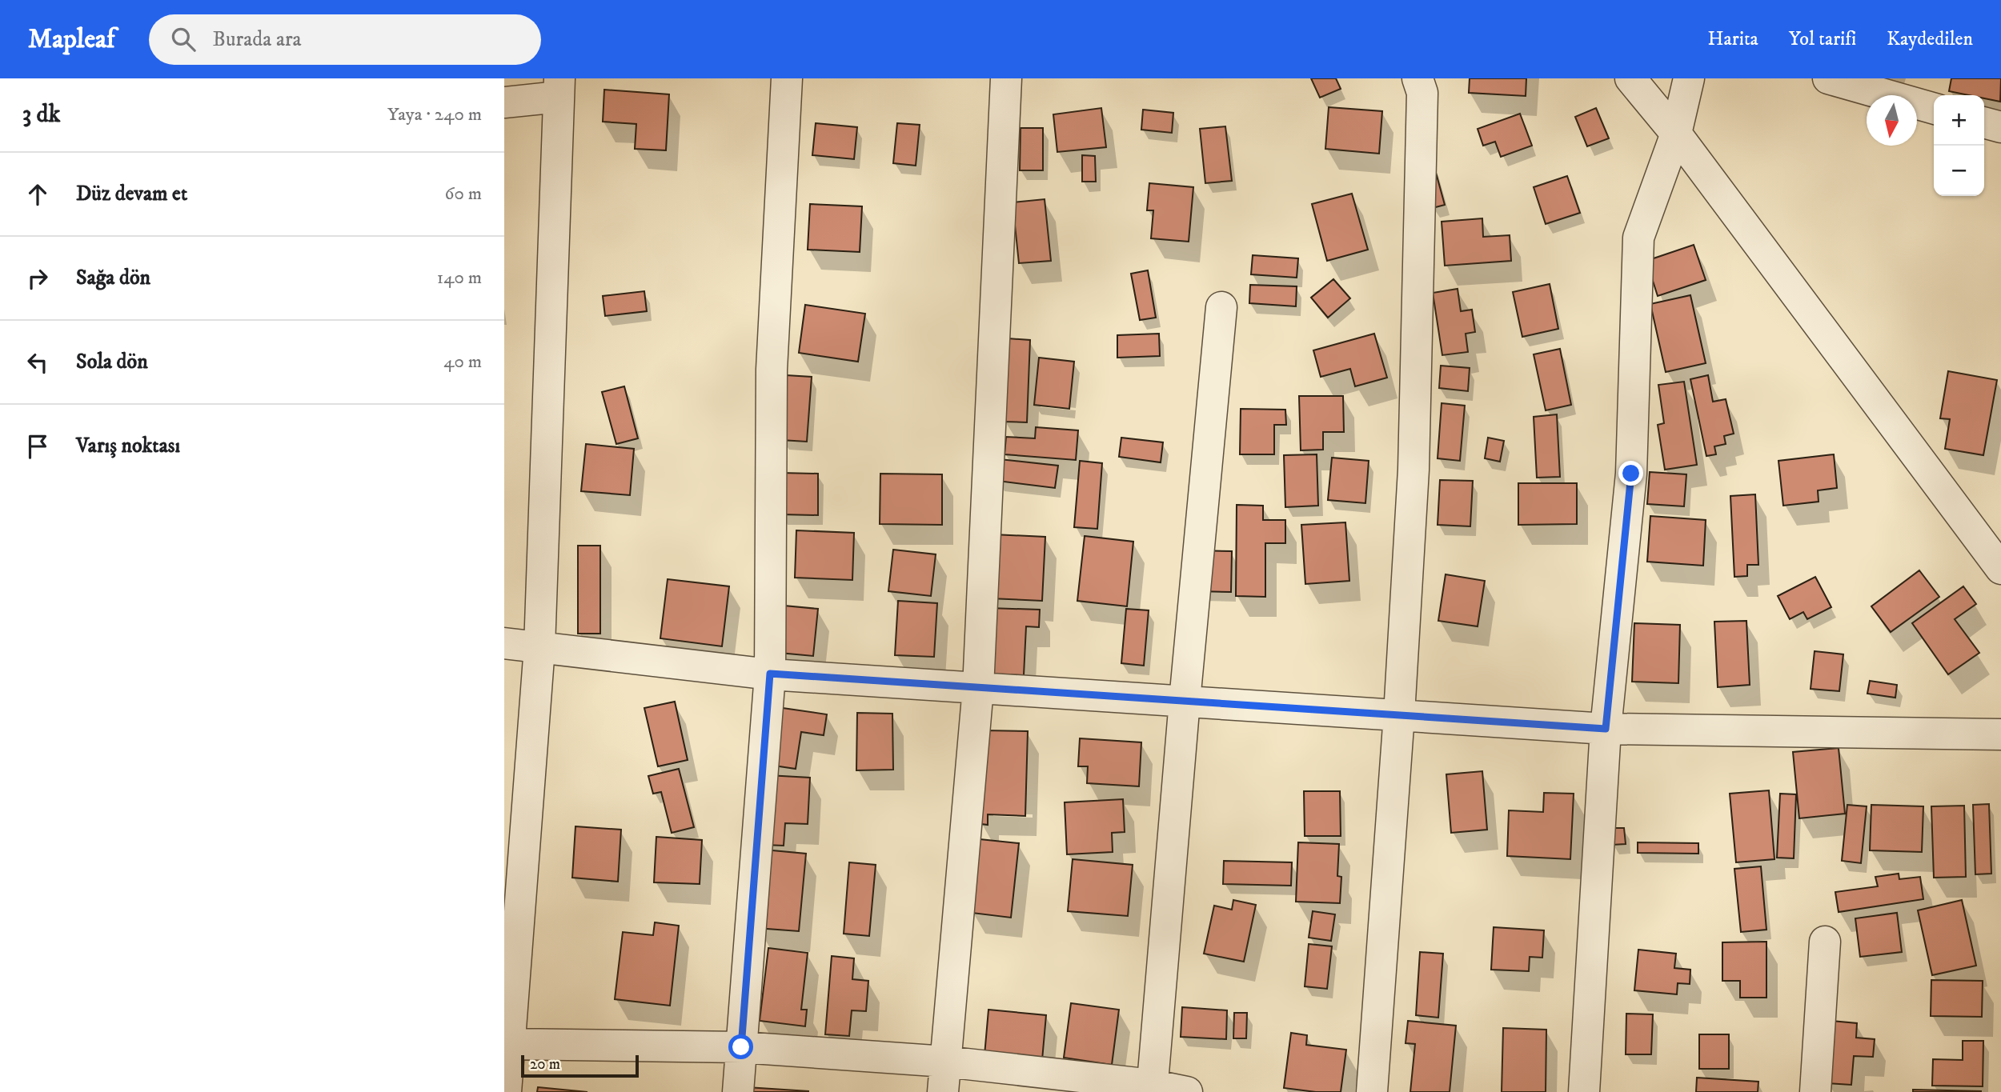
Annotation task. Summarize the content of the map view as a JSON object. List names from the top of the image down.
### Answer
{
  "scale_bar": "20 m",
  "north": "bottom",
  "page": {
    "header": "Mapleaf",
    "search": "Burada ara",
    "nav": ["Harita", "Yol tarifi", "Kaydedilen"],
    "heading": ["3 dk", "Yaya · 240 m"],
    "map_buttons": ["+", "−"],
    "list": [
      ["Düz devam et", "60 m"],
      ["Sağa dön", "140 m"],
      ["Sola dön", "40 m"],
      "Varış noktası"
    ],
    "scale": "20 m"
  }
}
